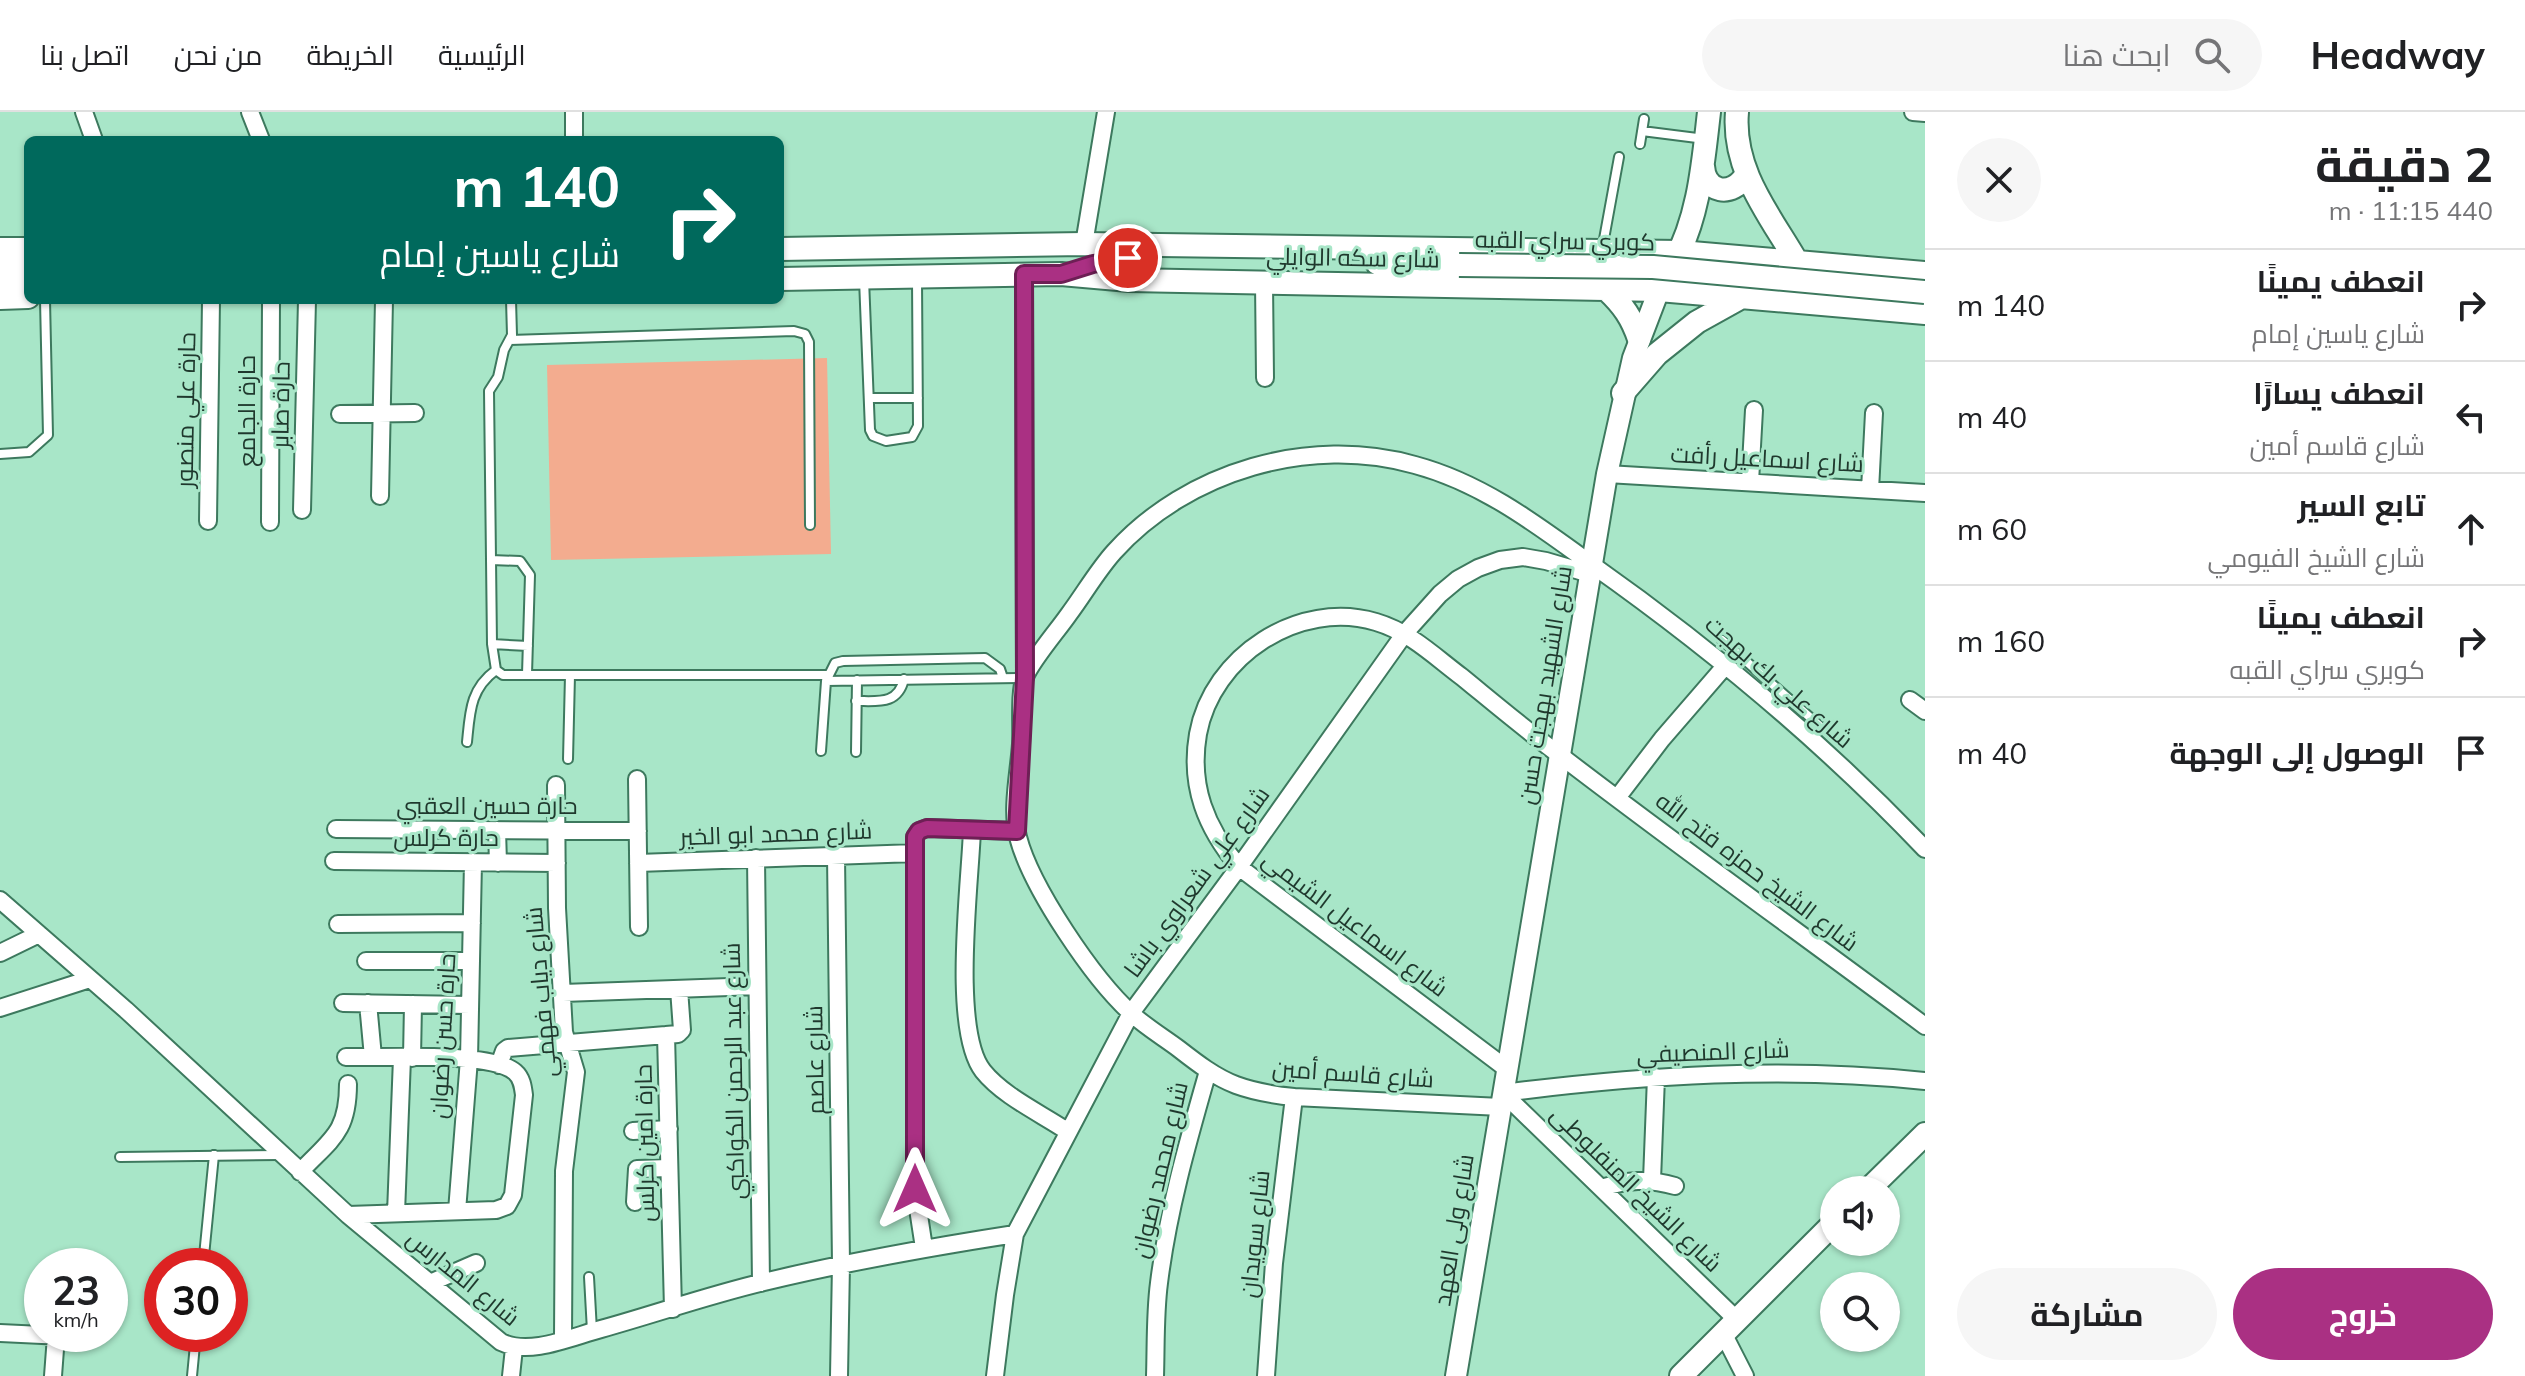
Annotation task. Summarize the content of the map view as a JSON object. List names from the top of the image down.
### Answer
{
  "streets": {
    "main road": ["كوبري سراي القبه", "شارع سكه الوايلي"],
    "street": [
      "حارة صابر",
      "حارة علي منصور",
      "حارة الجامع",
      "شارع اسماعيل رأفت",
      "شارع علي بك بهجت",
      "شارع الشهيد بهجت حسن",
      "حارة حسين العقبي",
      "شارع محمد ابو الخير",
      "حارة كرلس",
      "شارع الشيخ حمزه فتح الله",
      "شارع علي شعراوي باشا",
      "شارع اسماعيل الشيمي",
      "شارع دياب فهمي",
      "حارة حسن رضوان",
      "شارع المنصيفي",
      "شارع عاصم",
      "شارع عبد الرحمن الكواكبي",
      "شارع قاسم أمين",
      "حارة امين كرلس",
      "شارع محمد رضوان",
      "شارع الشيخ المنفلوطى",
      "شارع ولى العهد",
      "شارع سويدان",
      "شارع المدارس"
    ]
  },
  "crossings": [
    ["كوبري سراي القبه", "شارع سكه الوايلي"],
    ["شارع سكه الوايلي", "شارع الشهيد بهجت حسن"],
    ["شارع سكه الوايلي", "شارع قاسم أمين"],
    ["شارع اسماعيل رأفت", "شارع الشهيد بهجت حسن"],
    ["شارع علي بك بهجت", "شارع الشهيد بهجت حسن"],
    ["شارع علي بك بهجت", "شارع علي شعراوي باشا"],
    ["شارع الشهيد بهجت حسن", "شارع الشيخ حمزه فتح الله"],
    ["شارع الشهيد بهجت حسن", "شارع علي شعراوي باشا"],
    ["شارع الشهيد بهجت حسن", "شارع اسماعيل الشيمي"],
    ["شارع الشهيد بهجت حسن", "شارع المنصيفي"],
    ["شارع الشهيد بهجت حسن", "شارع قاسم أمين"],
    ["شارع الشهيد بهجت حسن", "شارع الشيخ المنفلوطى"],
    ["شارع الشهيد بهجت حسن", "شارع ولى العهد"],
    ["حارة حسين العقبي", "شارع دياب فهمي"],
    ["شارع محمد ابو الخير", "شارع عاصم"],
    ["شارع محمد ابو الخير", "شارع عبد الرحمن الكواكبي"],
    ["حارة كرلس", "شارع دياب فهمي"],
    ["حارة كرلس", "حارة حسن رضوان"],
    ["شارع الشيخ حمزه فتح الله", "شارع اسماعيل الشيمي"],
    ["شارع علي شعراوي باشا", "شارع اسماعيل الشيمي"],
    ["شارع علي شعراوي باشا", "شارع قاسم أمين"],
    ["شارع علي شعراوي باشا", "شارع المدارس"],
    ["شارع دياب فهمي", "شارع المدارس"],
    ["شارع المنصيفي", "شارع قاسم أمين"],
    ["شارع المنصيفي", "شارع الشيخ المنفلوطى"],
    ["شارع المنصيفي", "شارع ولى العهد"],
    ["شارع عاصم", "شارع المدارس"],
    ["شارع عبد الرحمن الكواكبي", "شارع المدارس"],
    ["شارع قاسم أمين", "شارع محمد رضوان"],
    ["شارع قاسم أمين", "شارع الشيخ المنفلوطى"],
    ["شارع قاسم أمين", "شارع ولى العهد"],
    ["شارع قاسم أمين", "شارع سويدان"],
    ["حارة امين كرلس", "شارع المدارس"],
    ["شارع الشيخ المنفلوطى", "شارع ولى العهد"]
  ],
  "page": {
    "header": "Headway",
    "search": "ابحث هنا",
    "nav": [
      "الرئيسية",
      "الخريطة",
      "من نحن",
      "اتصل بنا"
    ],
    "heading": ["2 دقيقة", "440 m · 11:15"],
    "turn": ["140 m", "شارع ياسين إمام"],
    "list": [
      {
        "name": "انعطف يمينًا",
        "note": "شارع ياسين إمام",
        "value": "140 m"
      },
      {
        "name": "انعطف يسارًا",
        "note": "شارع قاسم أمين",
        "value": "40 m"
      },
      {
        "name": "تابع السير",
        "note": "شارع الشيخ الفيومي",
        "value": "60 m"
      },
      {
        "name": "انعطف يمينًا",
        "note": "كوبري سراي القبه",
        "value": "160 m"
      },
      {
        "name": "الوصول إلى الوجهة",
        "value": "40 m"
      }
    ],
    "speed": "23 km/h",
    "limit": "30",
    "buttons": ["خروج", "مشاركة"]
  }
}
